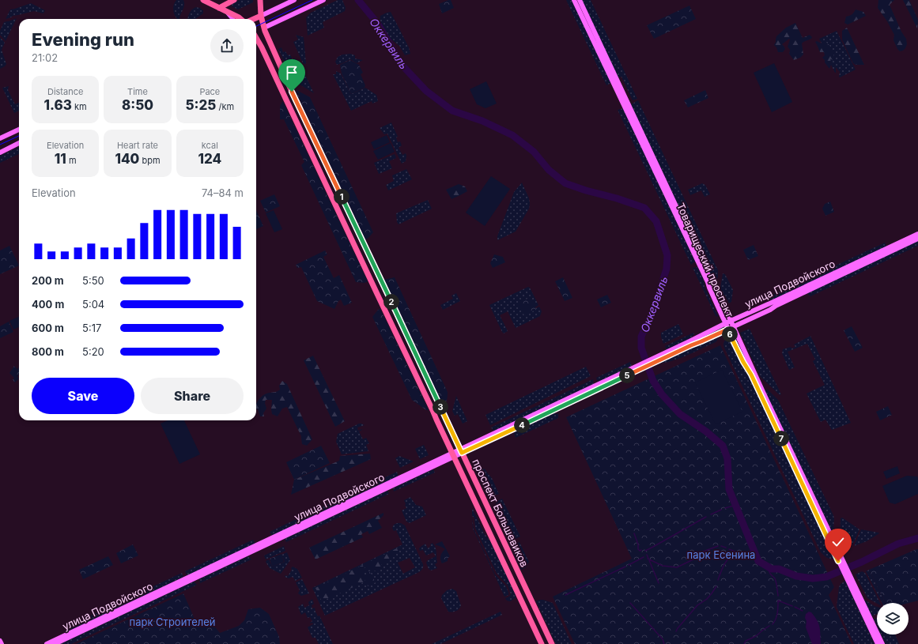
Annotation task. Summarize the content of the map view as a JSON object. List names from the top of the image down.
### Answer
{
  "streets": {
    "main road": ["проспект Большевиков"],
    "street": ["Товарищеский проспект", "улица Подвойского"]
  },
  "crossings": [
    ["Товарищеский проспект", "улица Подвойского"],
    ["улица Подвойского", "проспект Большевиков"]
  ],
  "water": ["Оккервиль"],
  "parks": ["парк Есенина", "парк Строителей"],
  "page": {
    "heading": ["Evening run", "21:02"],
    "stats": [
      ["Distance", "1.63 km"],
      ["Time", "8:50"],
      ["Pace", "5:25 /km"],
      ["Elevation", "11 m"],
      ["Heart rate", "140 bpm"],
      ["kcal", "124"]
    ],
    "chart": ["Elevation", "74–84 m"],
    "pins": [
      "1",
      "2",
      "6",
      "5",
      "3",
      "4",
      "7"
    ],
    "list": [
      {
        "name": "200 m",
        "note": "5:50"
      },
      {
        "name": "400 m",
        "note": "5:04"
      },
      {
        "name": "600 m",
        "note": "5:17"
      },
      {
        "name": "800 m",
        "note": "5:20"
      }
    ],
    "buttons": ["Save", "Share"]
  }
}
